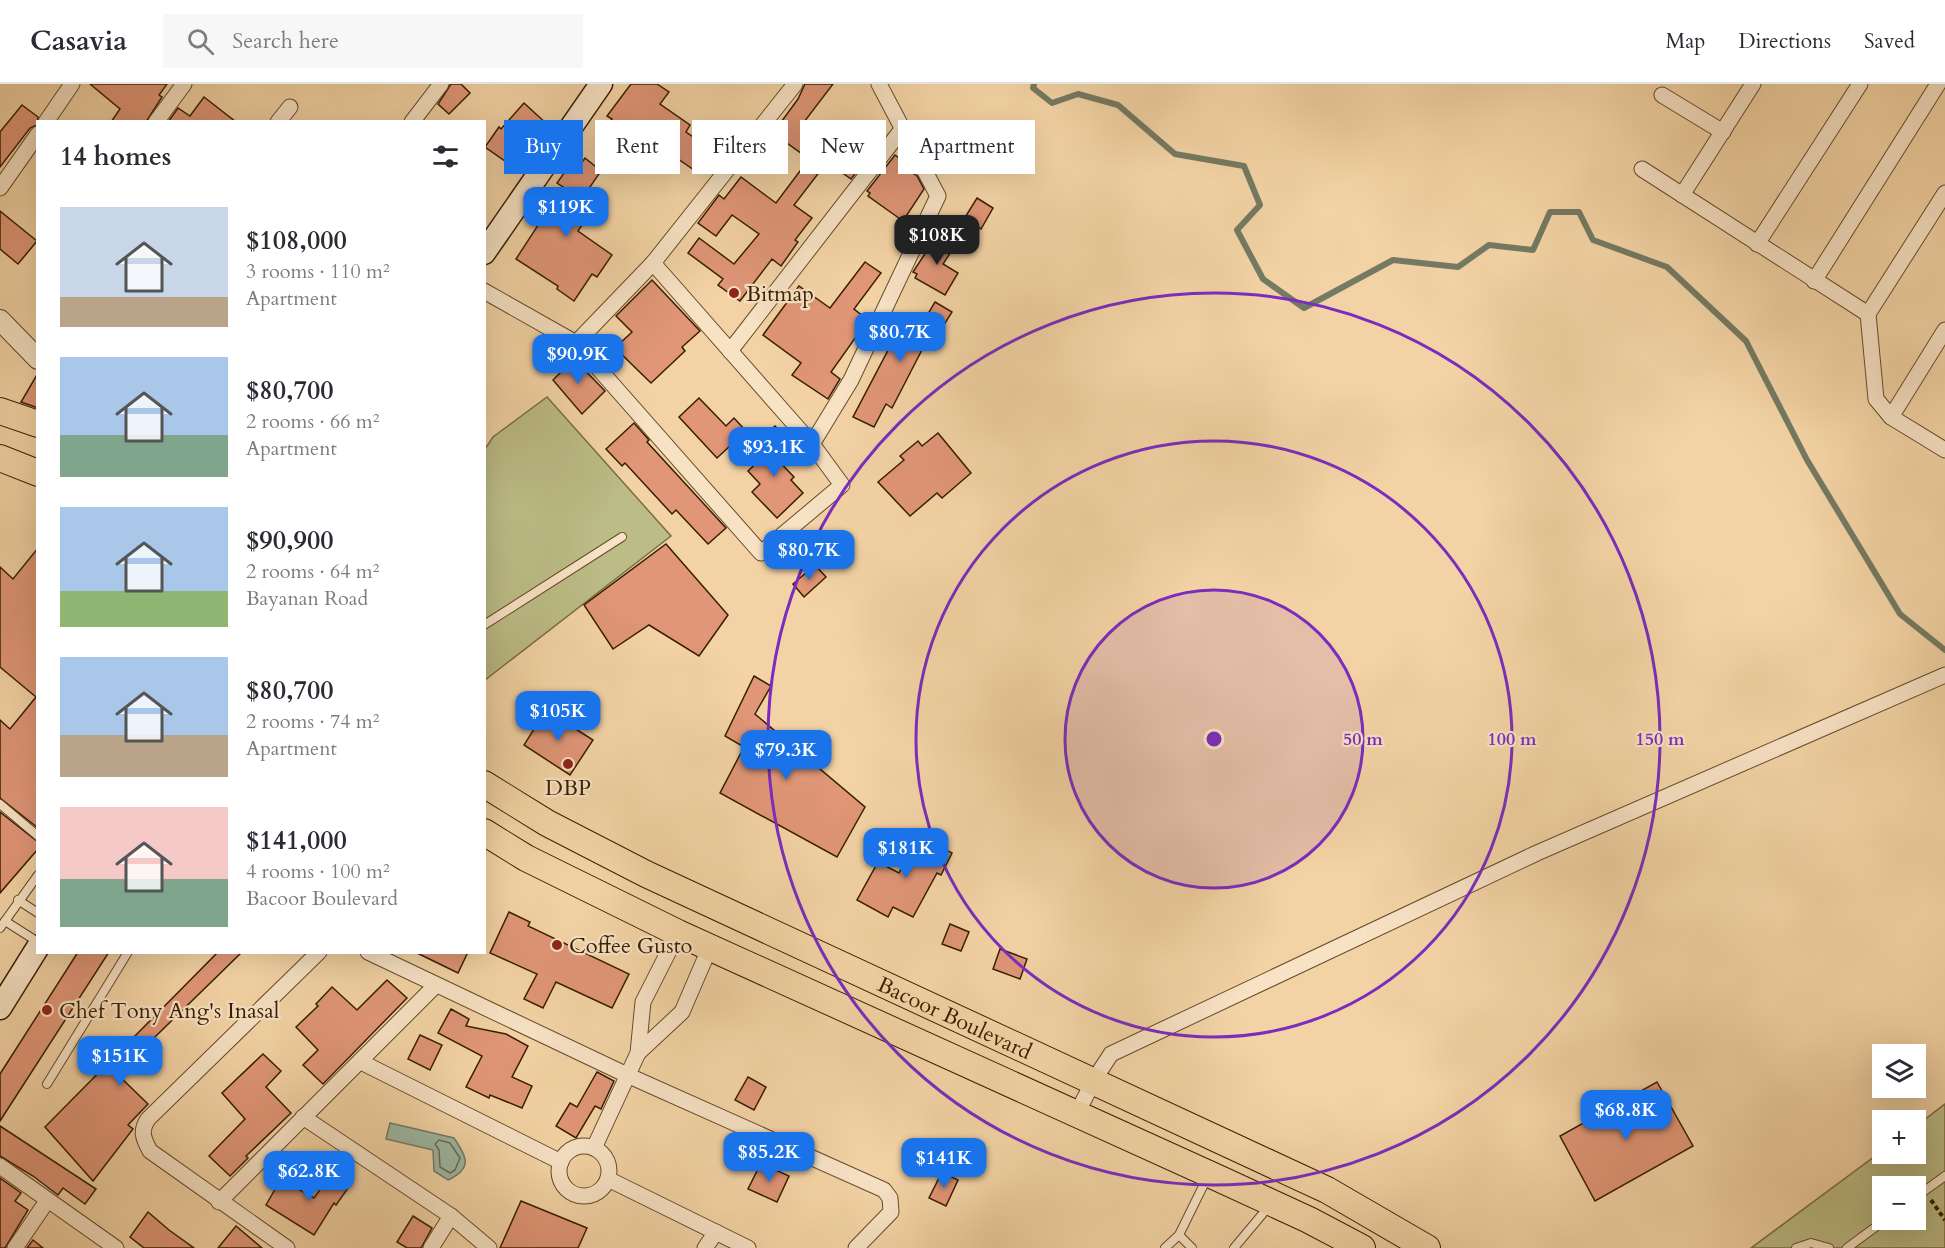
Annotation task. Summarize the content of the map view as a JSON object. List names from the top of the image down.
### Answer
{
  "streets": {
    "main road": ["Bacoor Boulevard"]
  },
  "places": [
    "Bitmap",
    "DBP",
    "Coffee Gusto",
    "Chef Tony Ang's Inasal"
  ],
  "page": {
    "header": "Casavia",
    "search": "Search here",
    "nav": ["Map", "Directions", "Saved"],
    "chip": [
      "Buy",
      "Rent",
      "Filters",
      "New",
      "Apartment"
    ],
    "heading": "14 homes",
    "price": [
      "$119K",
      "$108K",
      "$80.7K",
      "$90.9K",
      "$93.1K",
      "$80.7K",
      "$105K",
      "$79.3K",
      "$181K",
      "$151K",
      "$68.8K",
      "$85.2K",
      "$141K",
      "$62.8K"
    ],
    "list": [
      {
        "name": "$108,000",
        "note": "3 rooms · 110 m² · Apartment"
      },
      {
        "name": "$80,700",
        "note": "2 rooms · 66 m² · Apartment"
      },
      {
        "name": "$90,900",
        "note": "2 rooms · 64 m² · Bayanan Road"
      },
      {
        "name": "$80,700",
        "note": "2 rooms · 74 m² · Apartment"
      },
      {
        "name": "$141,000",
        "note": "4 rooms · 100 m² · Bacoor Boulevard"
      }
    ],
    "map_buttons": ["+", "−"]
  },
  "rings": ["50 m", "100 m", "150 m"]
}
